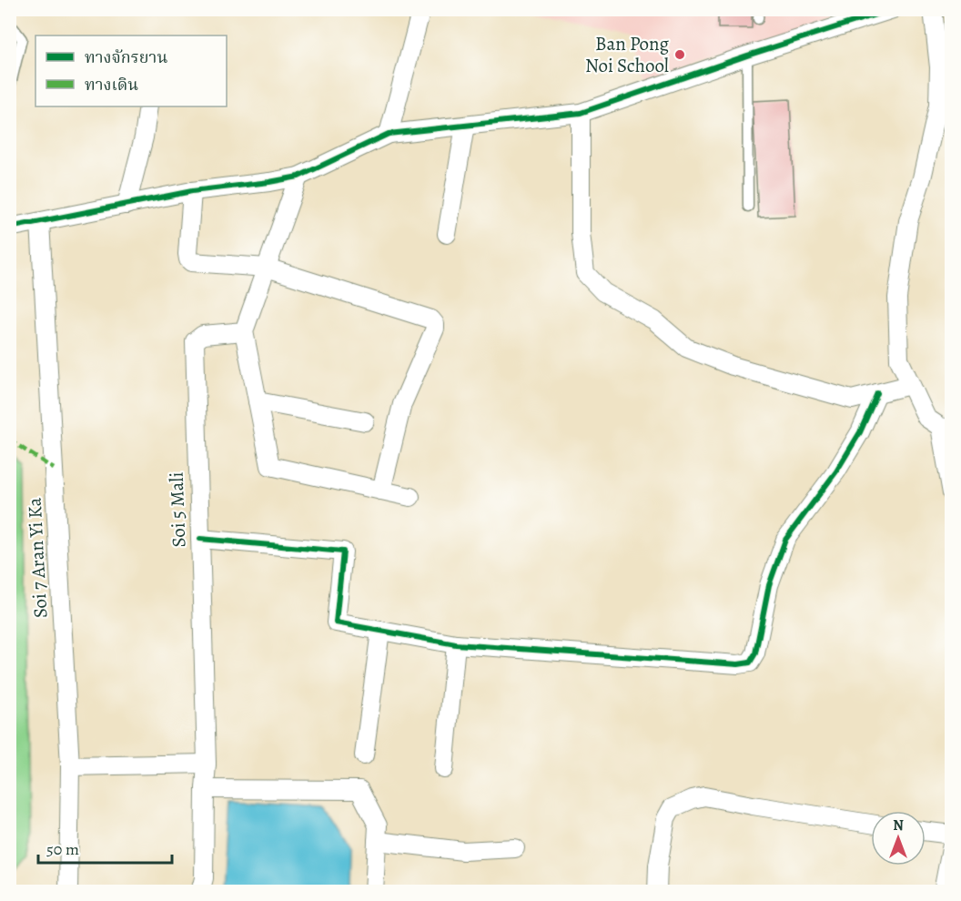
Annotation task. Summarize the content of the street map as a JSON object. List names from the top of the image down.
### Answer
{
  "streets": {
    "street": ["Soi 5 Mali", "Soi 7 Aran Yi Ka"]
  },
  "places": ["Ban Pong Noi School"],
  "legend": ["ทางจักรยาน", "ทางเดิน"],
  "scale_bar": "50 m",
  "north": "top"
}
